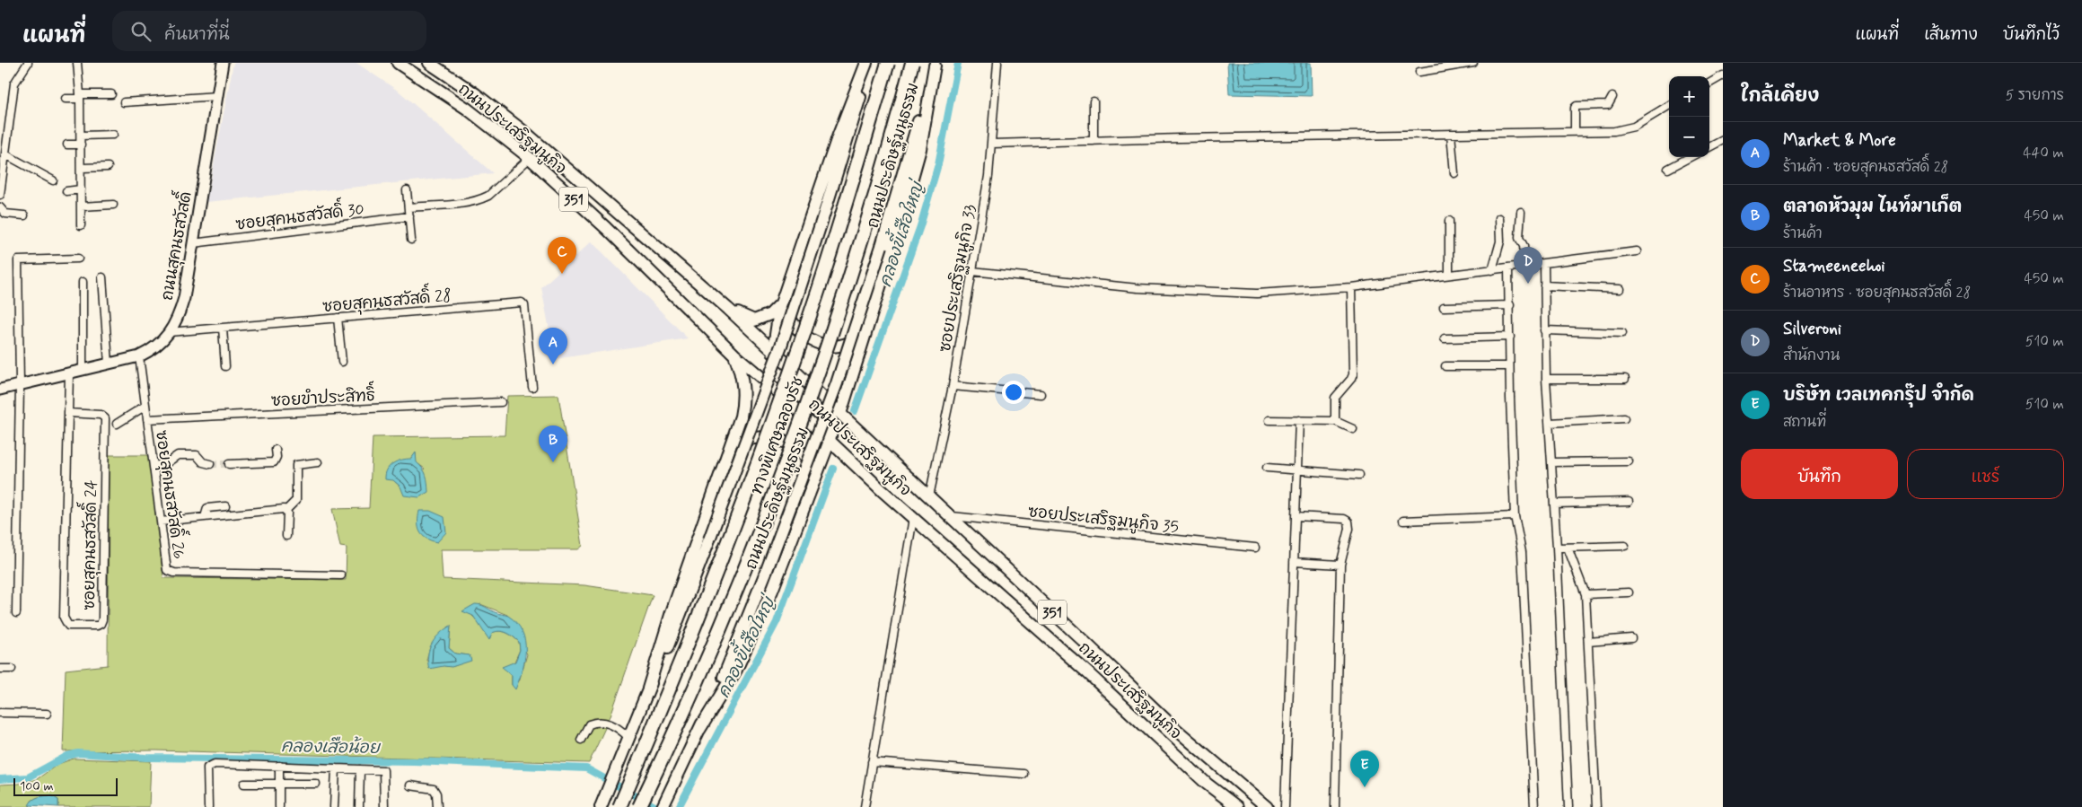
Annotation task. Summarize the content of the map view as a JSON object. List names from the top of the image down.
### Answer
{
  "streets": {
    "highway": ["ทางพิเศษฉลองรัช"],
    "main road": [
      "ถนนประเสริฐมนูกิจ",
      "ถนนประดิษฐ์มนูธรรม",
      "351",
      "ถนนสุคนธสวัสดิ์"
    ],
    "street": [
      "ซอยสุคนธสวัสดิ์ 30",
      "ซอยประเสริฐมนูกิจ 33",
      "ซอยสุคนธสวัสดิ์ 28",
      "ซอยขำประสิทธิ์",
      "ซอยสุคนธสวัสดิ์ 26",
      "ซอยประเสริฐมนูกิจ 35",
      "ซอยสุคนธสวัสดิ์ 24"
    ]
  },
  "crossings": [
    ["ถนนประเสริฐมนูกิจ", "ซอยประเสริฐมนูกิจ 33"],
    ["ถนนประเสริฐมนูกิจ", "ซอยประเสริฐมนูกิจ 35"],
    ["ซอยสุคนธสวัสดิ์ 30", "ถนนสุคนธสวัสดิ์"],
    ["ถนนสุคนธสวัสดิ์", "ซอยสุคนธสวัสดิ์ 28"],
    ["ถนนสุคนธสวัสดิ์", "ซอยสุคนธสวัสดิ์ 26"],
    ["ถนนสุคนธสวัสดิ์", "ซอยสุคนธสวัสดิ์ 24"],
    ["ซอยขำประสิทธิ์", "ซอยสุคนธสวัสดิ์ 26"]
  ],
  "water": ["คลองขี้เสือใหญ่", "คลองเสือน้อย"],
  "scale_bar": "100 m",
  "page": {
    "header": "แผนที่",
    "search": "ค้นหาที่นี่",
    "nav": ["แผนที่", "เส้นทาง", "บันทึกไว้"],
    "heading": ["ใกล้เคียง", "5 รายการ"],
    "map_buttons": ["+", "−"],
    "list": [
      {
        "mark": "A",
        "name": "Market & More",
        "note": "ร้านค้า · ซอยสุคนธสวัสดิ์ 28",
        "value": "440 m"
      },
      {
        "mark": "B",
        "name": "ตลาดหัวมุม ไนท์มาเก็ต",
        "note": "ร้านค้า",
        "value": "450 m"
      },
      {
        "mark": "C",
        "name": "Stameeneehoi",
        "note": "ร้านอาหาร · ซอยสุคนธสวัสดิ์ 28",
        "value": "450 m"
      },
      {
        "mark": "D",
        "name": "Silveroni",
        "note": "สำนักงาน",
        "value": "510 m"
      },
      {
        "mark": "E",
        "name": "บริษัท เวลเทคกรุ๊ป จำกัด",
        "note": "สถานที่",
        "value": "510 m"
      }
    ],
    "pins": [
      "C",
      "D",
      "A",
      "B",
      "E"
    ],
    "buttons": ["บันทึก", "แชร์"],
    "scale": "100 m"
  }
}
